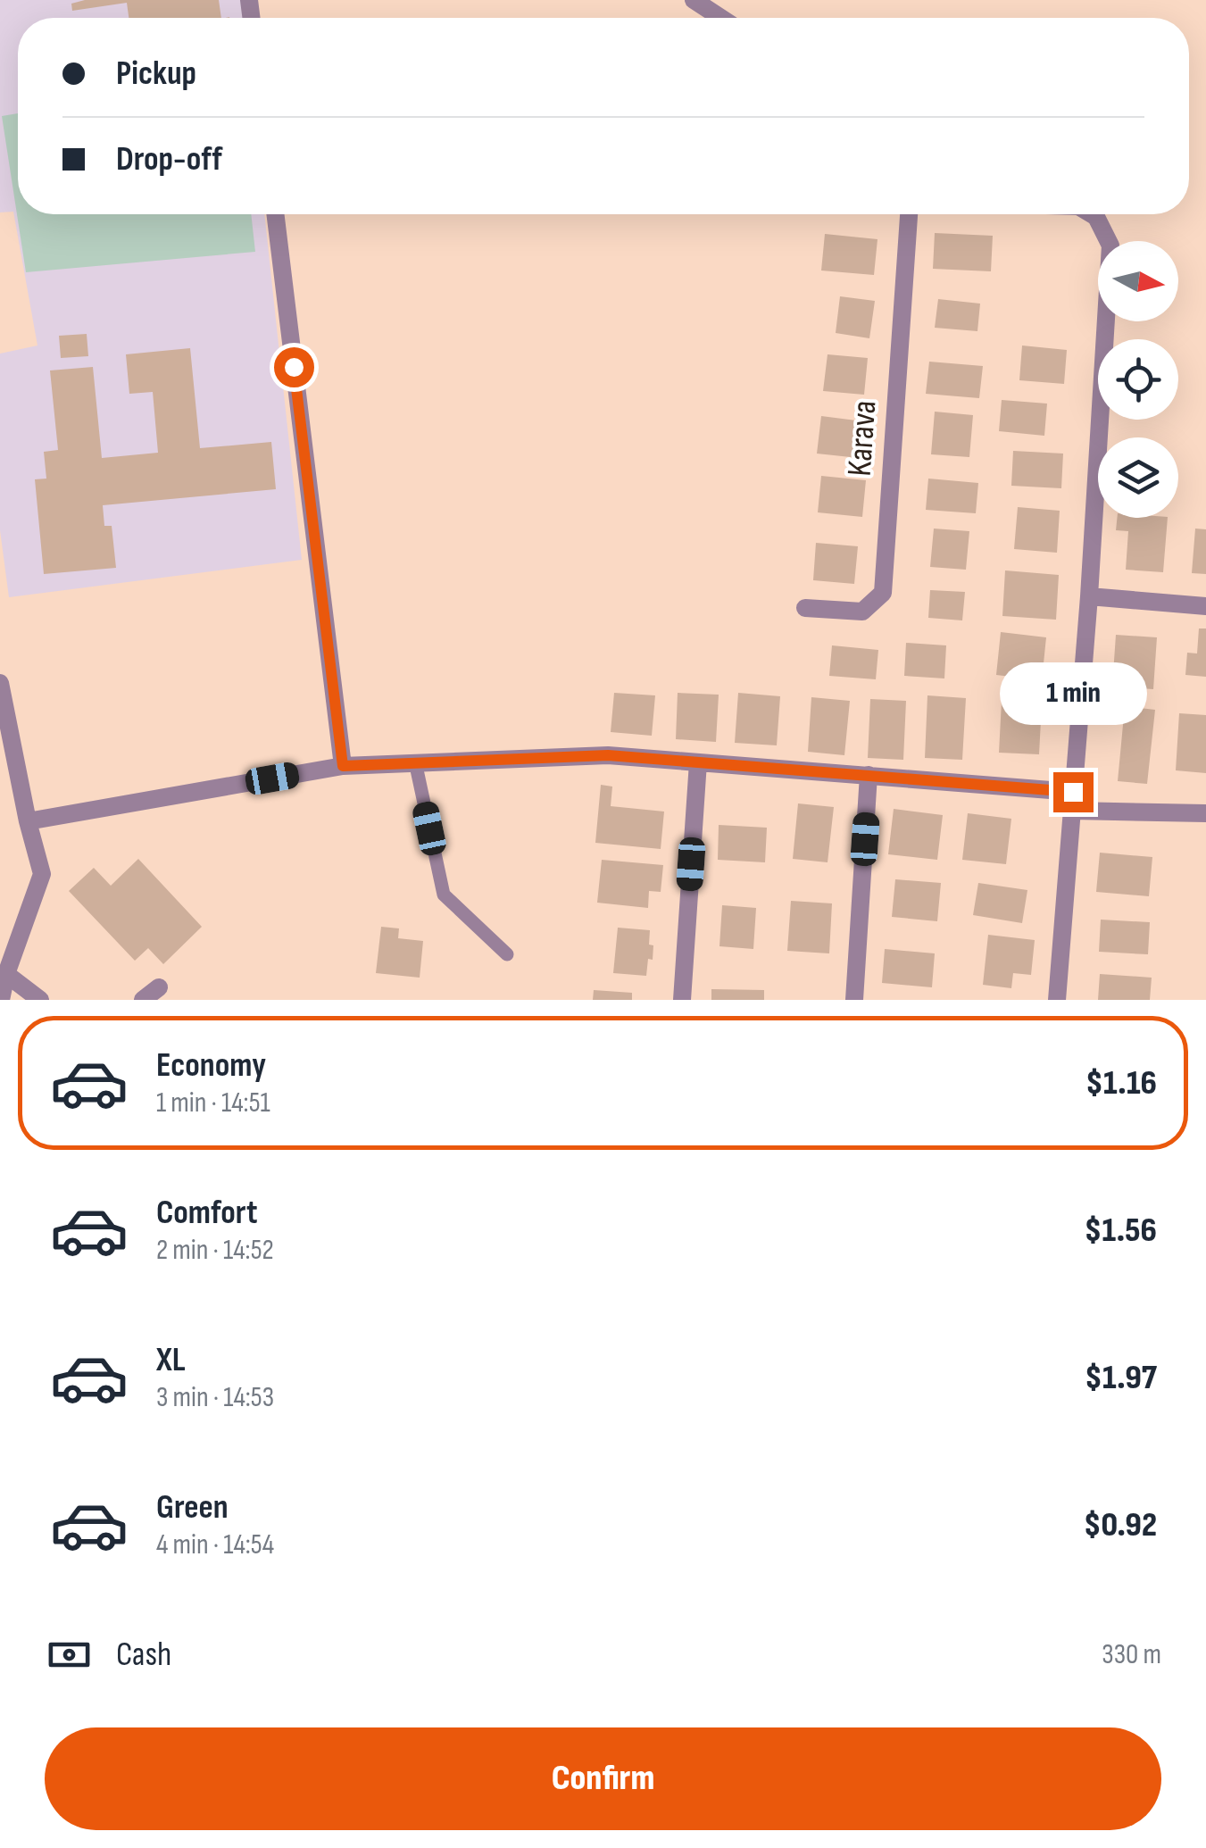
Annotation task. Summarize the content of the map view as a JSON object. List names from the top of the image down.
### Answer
{
  "streets": {
    "street": ["Karava"]
  },
  "north": "right",
  "page": {
    "banner": ["Pickup", "Drop-off"],
    "bubble": "1 min",
    "list": [
      {
        "name": "Economy",
        "note": "1 min · 14:51",
        "value": "$1.16"
      },
      {
        "name": "Comfort",
        "note": "2 min · 14:52",
        "value": "$1.56"
      },
      {
        "name": "XL",
        "note": "3 min · 14:53",
        "value": "$1.97"
      },
      {
        "name": "Green",
        "note": "4 min · 14:54",
        "value": "$0.92"
      }
    ],
    "pay": ["Cash", "330 m"],
    "buttons": "Confirm"
  }
}
